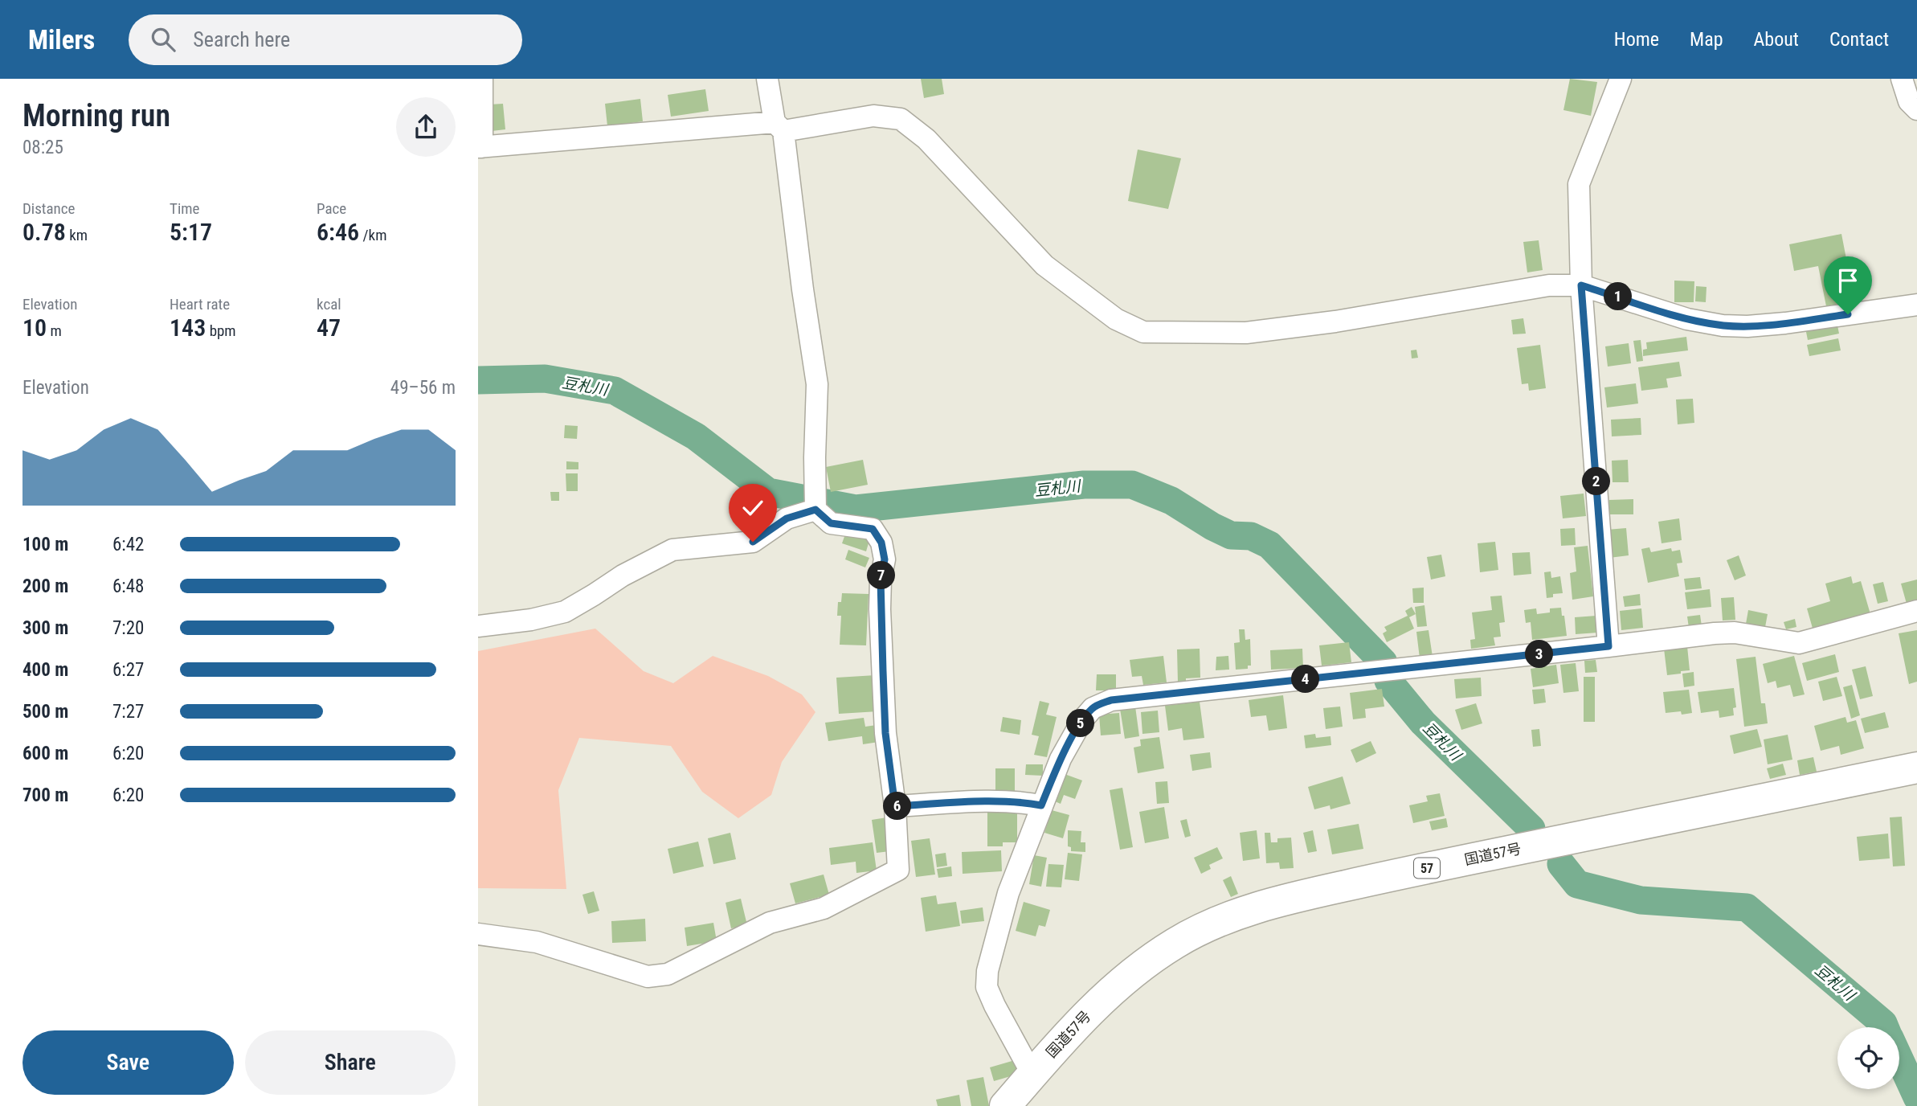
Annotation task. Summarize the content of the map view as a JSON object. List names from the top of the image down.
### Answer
{
  "streets": {
    "highway": ["国道57号", "57"]
  },
  "water": ["豆札川"],
  "page": {
    "header": "Milers",
    "search": "Search here",
    "nav": [
      "Home",
      "Map",
      "About",
      "Contact"
    ],
    "heading": ["Morning run", "08:25"],
    "stats": [
      ["Distance", "0.78 km"],
      ["Time", "5:17"],
      ["Pace", "6:46 /km"],
      ["Elevation", "10 m"],
      ["Heart rate", "143 bpm"],
      ["kcal", "47"]
    ],
    "pins": [
      "1",
      "2",
      "7",
      "3",
      "4",
      "5",
      "6"
    ],
    "chart": ["Elevation", "49–56 m"],
    "list": [
      {
        "name": "100 m",
        "note": "6:42"
      },
      {
        "name": "200 m",
        "note": "6:48"
      },
      {
        "name": "300 m",
        "note": "7:20"
      },
      {
        "name": "400 m",
        "note": "6:27"
      },
      {
        "name": "500 m",
        "note": "7:27"
      },
      {
        "name": "600 m",
        "note": "6:20"
      },
      {
        "name": "700 m",
        "note": "6:20"
      }
    ],
    "buttons": ["Save", "Share"]
  }
}
